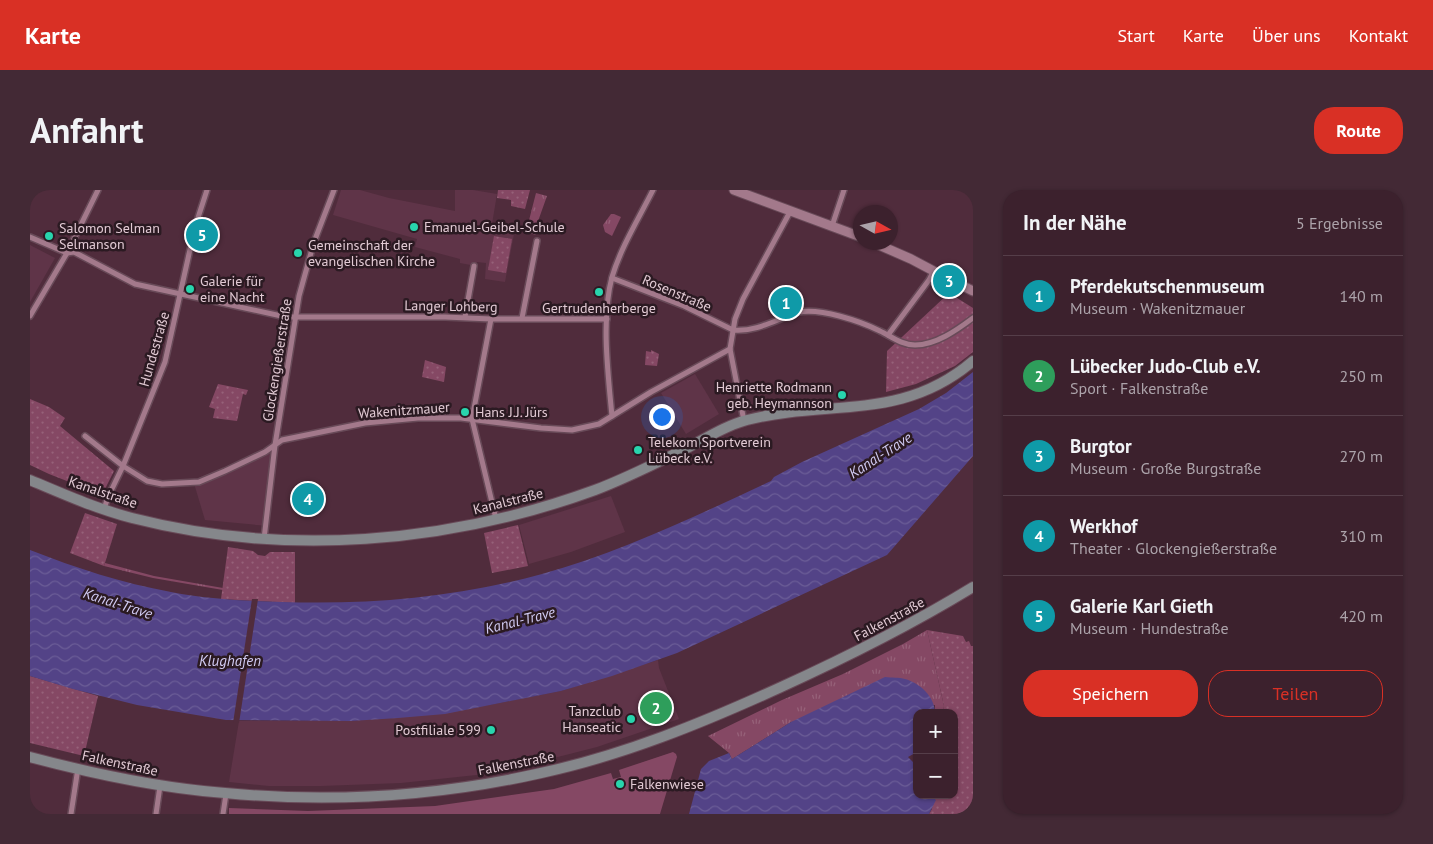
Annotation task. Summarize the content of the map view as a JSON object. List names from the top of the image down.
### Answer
{
  "streets": {
    "main road": ["Kanalstraße", "Falkenstraße"],
    "street": [
      "Rosenstraße",
      "Langer Lohberg",
      "Hundestraße",
      "Glockengießerstraße",
      "Wakenitzmauer"
    ]
  },
  "crossings": [
    ["Langer Lohberg", "Hundestraße"],
    ["Langer Lohberg", "Glockengießerstraße"],
    ["Hundestraße", "Wakenitzmauer"],
    ["Hundestraße", "Kanalstraße"],
    ["Glockengießerstraße", "Wakenitzmauer"],
    ["Glockengießerstraße", "Kanalstraße"]
  ],
  "water": ["Kanal-Trave", "Klughafen"],
  "places": [
    "Emanuel-Geibel-Schule",
    "Salomon Selman Selmanson",
    "Gemeinschaft der evangelischen Kirche",
    "Galerie für eine Nacht",
    "Gertrudenherberge",
    "Henriette Rodmann geb. Heymannson",
    "Hans J.J. Jürs",
    "Telekom Sportverein Lübeck e.V.",
    "Tanzclub Hanseatic",
    "Postfiliale 599",
    "Falkenwiese"
  ],
  "north": "right",
  "page": {
    "header": "Karte",
    "nav": [
      "Start",
      "Karte",
      "Über uns",
      "Kontakt"
    ],
    "title": "Anfahrt",
    "buttons": [
      "Route",
      ["Speichern", "Teilen"]
    ],
    "heading": ["In der Nähe", "5 Ergebnisse"],
    "pins": [
      "5",
      "3",
      "1",
      "4",
      "2"
    ],
    "list": [
      {
        "mark": "1",
        "name": "Pferdekutschenmuseum",
        "note": "Museum · Wakenitzmauer",
        "value": "140 m"
      },
      {
        "mark": "2",
        "name": "Lübecker Judo-Club e.V.",
        "note": "Sport · Falkenstraße",
        "value": "250 m"
      },
      {
        "mark": "3",
        "name": "Burgtor",
        "note": "Museum · Große Burgstraße",
        "value": "270 m"
      },
      {
        "mark": "4",
        "name": "Werkhof",
        "note": "Theater · Glockengießerstraße",
        "value": "310 m"
      },
      {
        "mark": "5",
        "name": "Galerie Karl Gieth",
        "note": "Museum · Hundestraße",
        "value": "420 m"
      }
    ],
    "map_buttons": ["+", "−"]
  }
}
